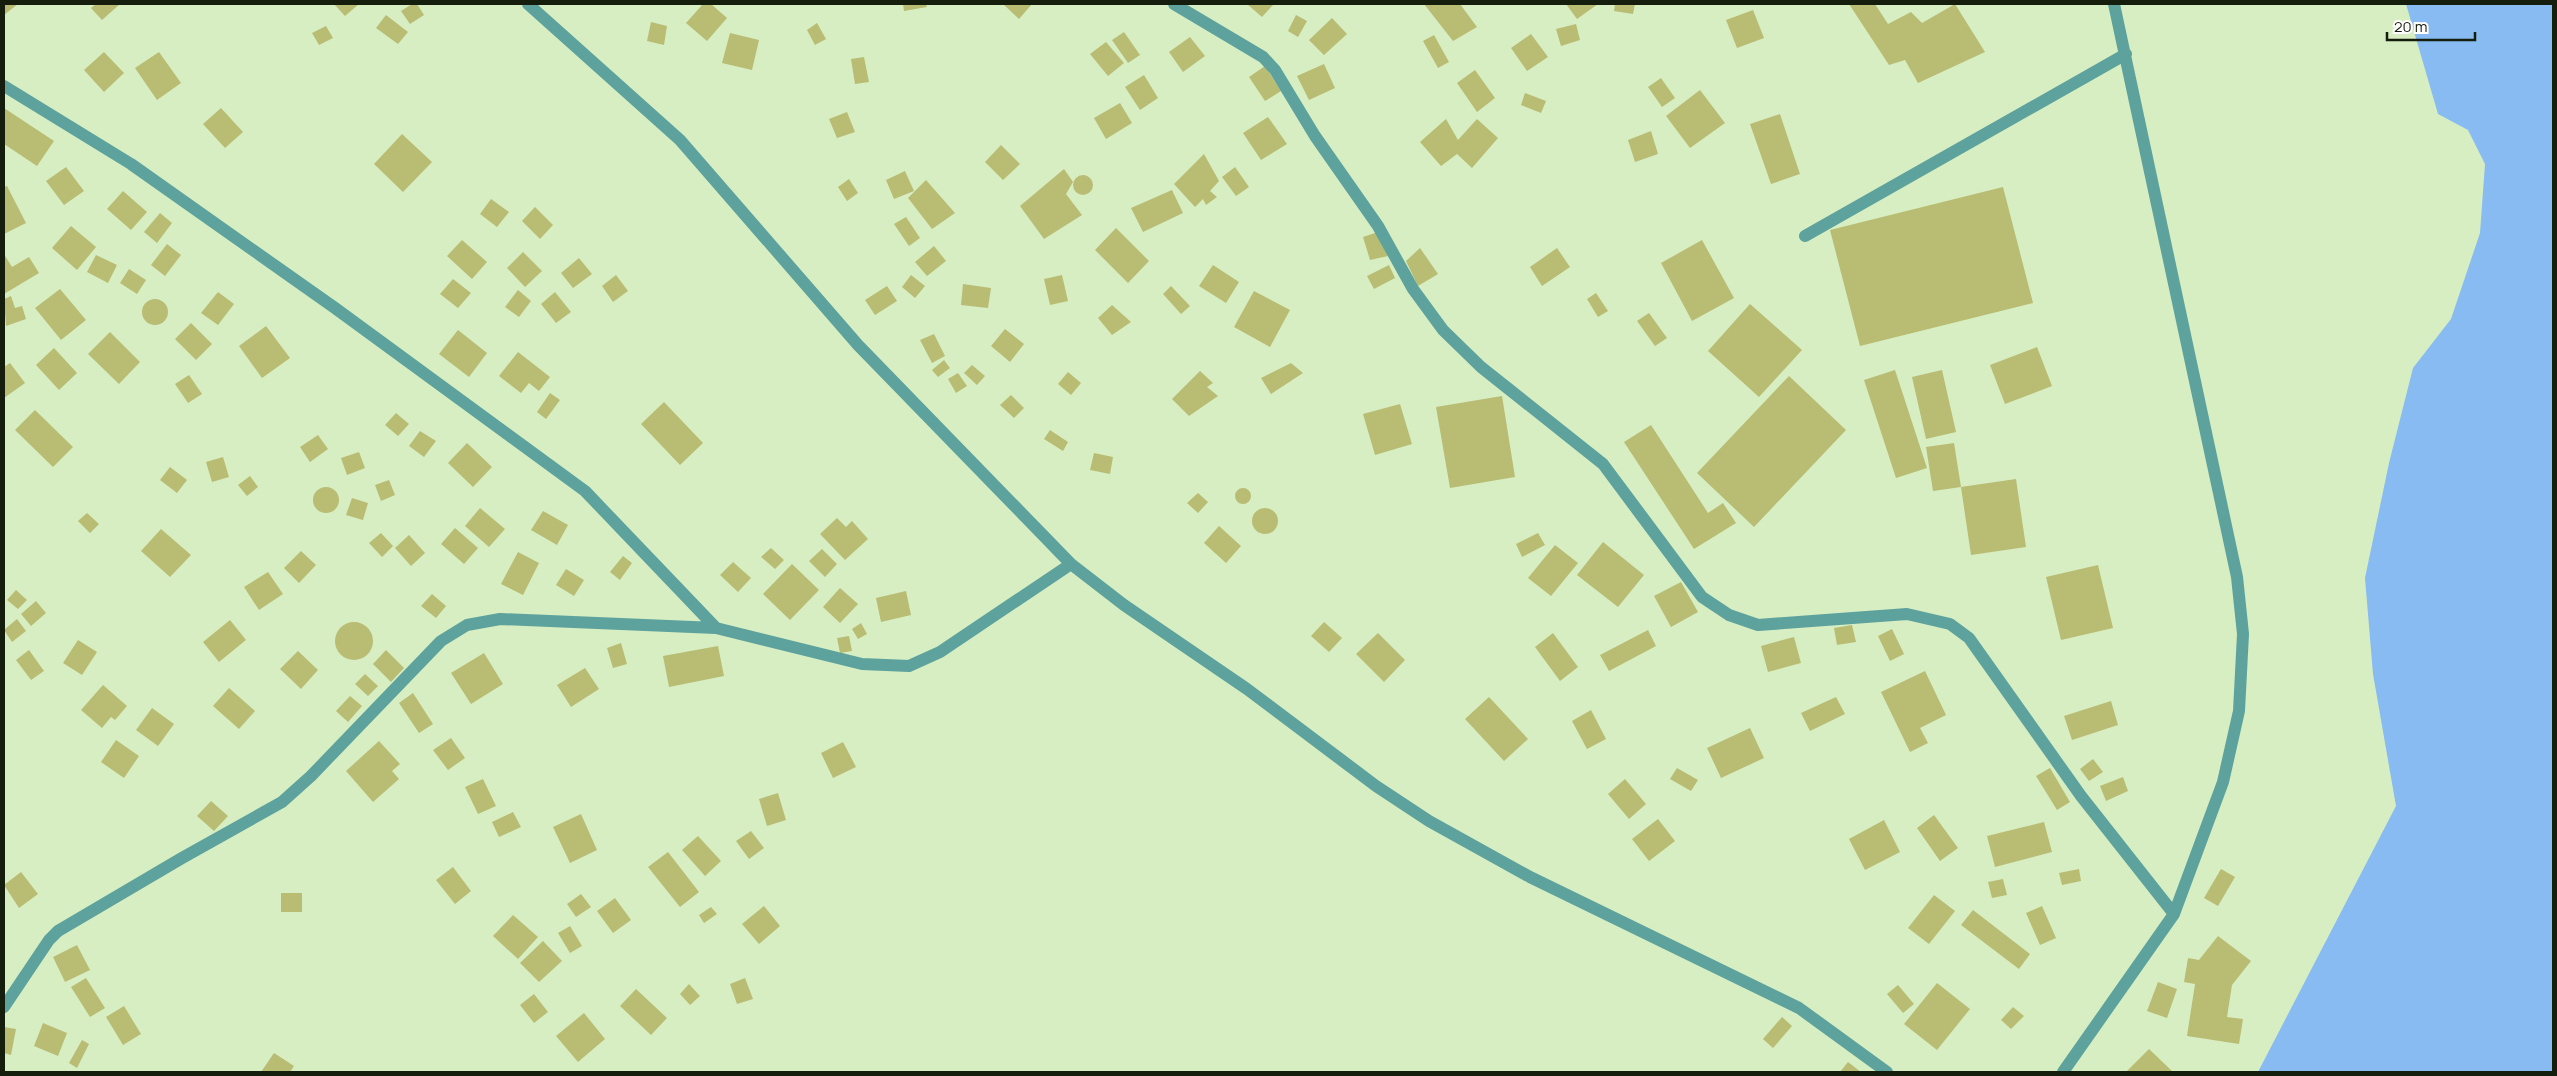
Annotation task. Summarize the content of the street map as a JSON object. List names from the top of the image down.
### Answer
{
  "scale_bar": "20 m"
}
